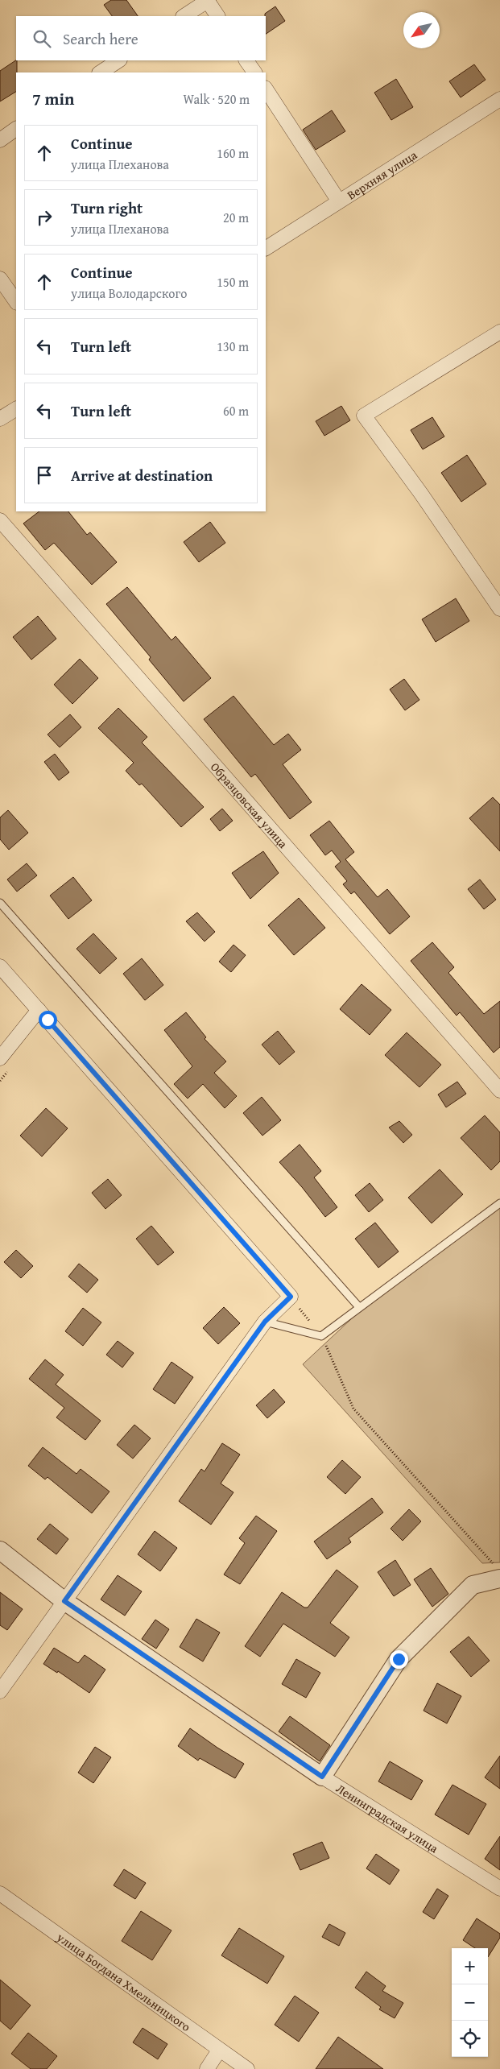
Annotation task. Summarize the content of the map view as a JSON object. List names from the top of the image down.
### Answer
{
  "streets": {
    "street": [
      "Верхняя улица",
      "Образцовская улица",
      "Ленинградская улица",
      "улица Богдана Хмельницкого"
    ]
  },
  "north": "bottom left",
  "page": {
    "search": "Search here",
    "heading": ["7 min", "Walk · 520 m"],
    "list": [
      ["Continue", "улица Плеханова", "160 m"],
      ["Turn right", "улица Плеханова", "20 m"],
      ["Continue", "улица Володарского", "150 m"],
      ["Turn left", "130 m"],
      ["Turn left", "60 m"],
      "Arrive at destination"
    ],
    "map_buttons": ["+", "−"]
  }
}
